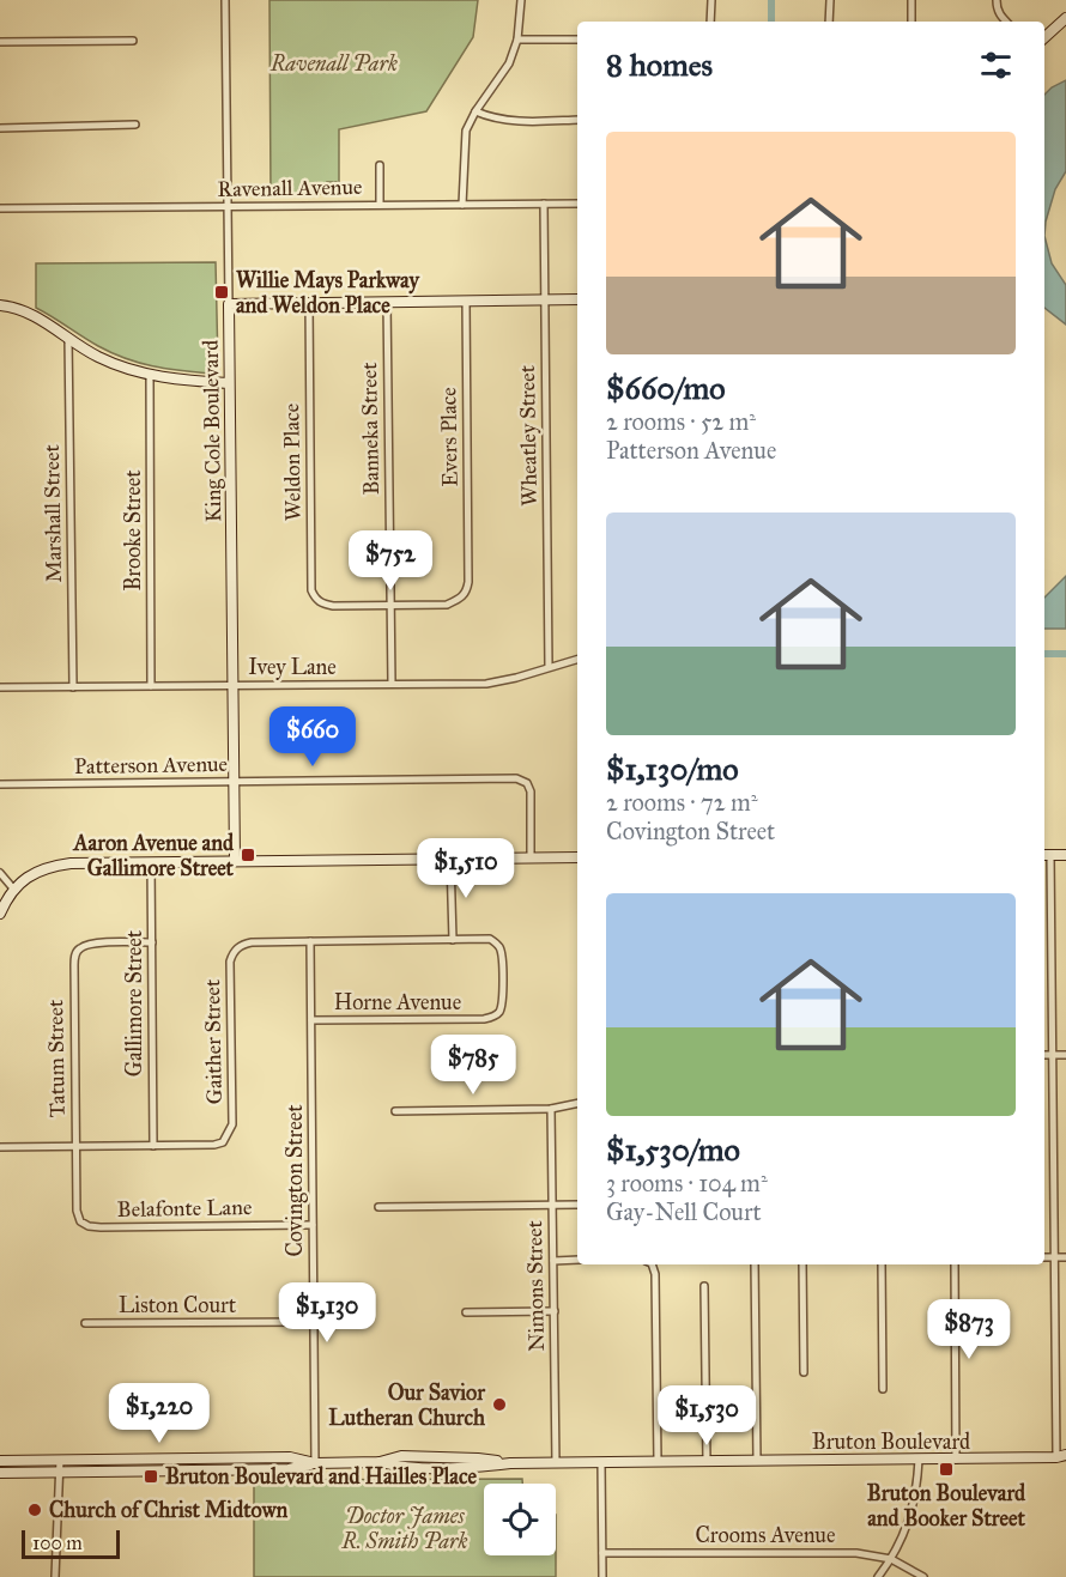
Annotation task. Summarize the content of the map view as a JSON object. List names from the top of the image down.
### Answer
{
  "streets": {
    "street": [
      "Ravenall Avenue",
      "Banneka Street",
      "King Cole Boulevard",
      "Wheatley Street",
      "Evers Place",
      "Weldon Place",
      "Marshall Street",
      "Brooke Street",
      "Ivey Lane",
      "Patterson Avenue",
      "Horne Avenue",
      "Gallimore Street",
      "Gaither Street",
      "Tatum Street",
      "Covington Street",
      "Belafonte Lane",
      "Nimons Street",
      "Liston Court",
      "Bruton Boulevard",
      "Crooms Avenue"
    ]
  },
  "crossings": [
    ["Ravenall Avenue", "King Cole Boulevard"],
    ["Ravenall Avenue", "Wheatley Street"],
    ["Banneka Street", "Evers Place"],
    ["Banneka Street", "Weldon Place"],
    ["Banneka Street", "Ivey Lane"],
    ["King Cole Boulevard", "Ivey Lane"],
    ["King Cole Boulevard", "Patterson Avenue"],
    ["Wheatley Street", "Ivey Lane"],
    ["Evers Place", "Weldon Place"],
    ["Marshall Street", "Ivey Lane"],
    ["Brooke Street", "Ivey Lane"],
    ["Horne Avenue", "Covington Street"],
    ["Gallimore Street", "Gaither Street"],
    ["Gallimore Street", "Tatum Street"],
    ["Gaither Street", "Covington Street"],
    ["Tatum Street", "Belafonte Lane"],
    ["Covington Street", "Belafonte Lane"],
    ["Covington Street", "Liston Court"],
    ["Covington Street", "Bruton Boulevard"],
    ["Nimons Street", "Bruton Boulevard"]
  ],
  "parks": ["Ravenall Park", "Doctor James R. Smith Park"],
  "places": {
    "transit": [
      "Willie Mays Parkway and Weldon Place",
      "Aaron Avenue and Gallimore Street",
      "Bruton Boulevard and Booker Street",
      "Bruton Boulevard and Hailles Place"
    ],
    "other": ["Our Savior Lutheran Church", "Church of Christ Midtown"]
  },
  "scale_bar": "100 m",
  "page": {
    "heading": "8 homes",
    "list": [
      {
        "name": "$660/mo",
        "note": "2 rooms · 52 m² · Patterson Avenue"
      },
      {
        "name": "$1,130/mo",
        "note": "2 rooms · 72 m² · Covington Street"
      },
      {
        "name": "$1,530/mo",
        "note": "3 rooms · 104 m² · Gay-Nell Court"
      }
    ],
    "price": [
      "$752",
      "$660",
      "$1,510",
      "$785",
      "$1,130",
      "$873",
      "$1,220",
      "$1,530"
    ],
    "scale": "100 m"
  }
}
